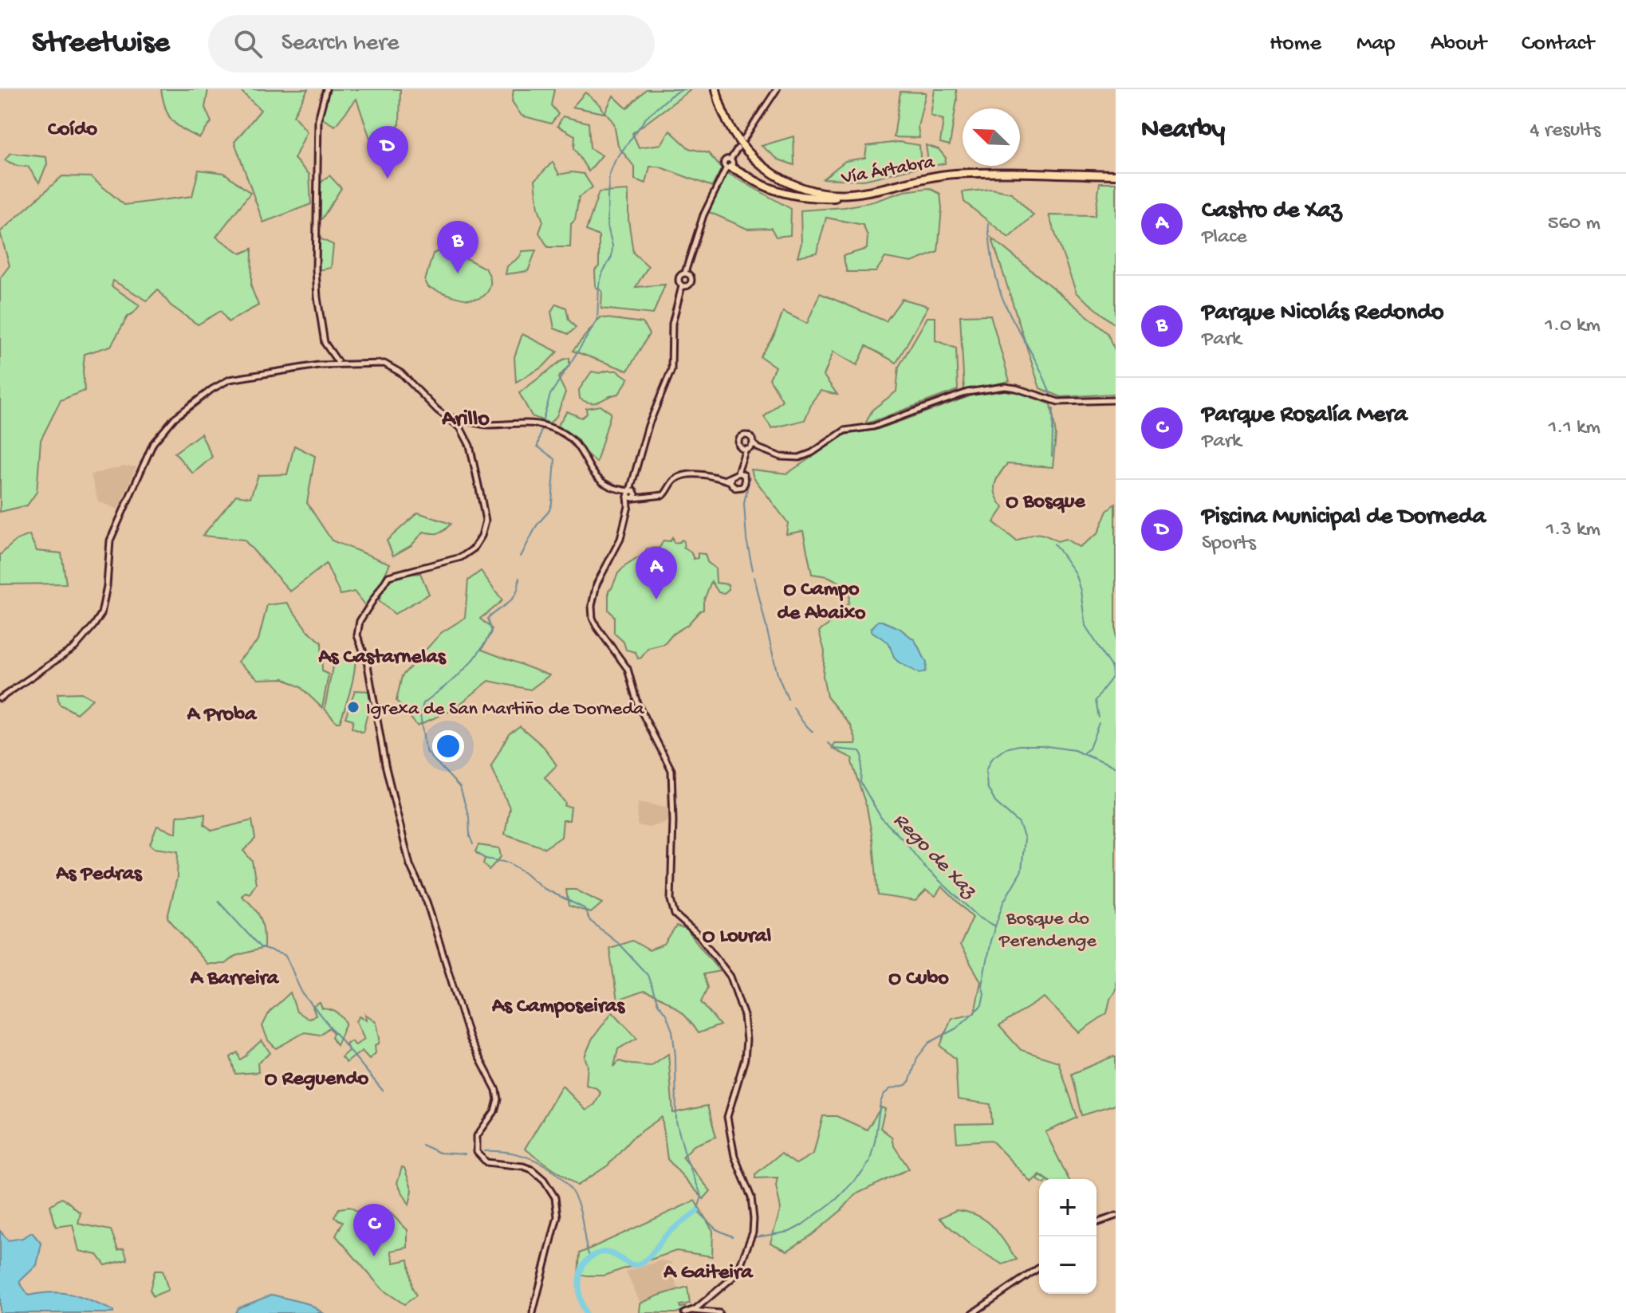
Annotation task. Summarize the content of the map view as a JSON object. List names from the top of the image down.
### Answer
{
  "streets": {
    "highway": ["Vía Ártabra"]
  },
  "districts": [
    "Coído",
    "Arillo",
    "O Bosque",
    "O Campo de Abaixo",
    "As Castarnelas",
    "A Proba",
    "As Pedras",
    "O Loural",
    "A Barreira",
    "O Cubo",
    "As Camposeiras",
    "O Reguendo",
    "A Gaiteira"
  ],
  "water": ["Rego de Xaz"],
  "parks": ["Bosque do Perendenge"],
  "places": ["Igrexa de San Martiño de Dorneda"],
  "north": "top left",
  "page": {
    "header": "Streetwise",
    "search": "Search here",
    "nav": [
      "Home",
      "Map",
      "About",
      "Contact"
    ],
    "heading": ["Nearby", "4 results"],
    "pins": [
      "D",
      "B",
      "A",
      "C"
    ],
    "list": [
      {
        "mark": "A",
        "name": "Castro de Xaz",
        "note": "Place",
        "value": "560 m"
      },
      {
        "mark": "B",
        "name": "Parque Nicolás Redondo",
        "note": "Park",
        "value": "1.0 km"
      },
      {
        "mark": "C",
        "name": "Parque Rosalía Mera",
        "note": "Park",
        "value": "1.1 km"
      },
      {
        "mark": "D",
        "name": "Piscina Municipal de Dorneda",
        "note": "Sports",
        "value": "1.3 km"
      }
    ],
    "map_buttons": ["+", "−"]
  }
}
